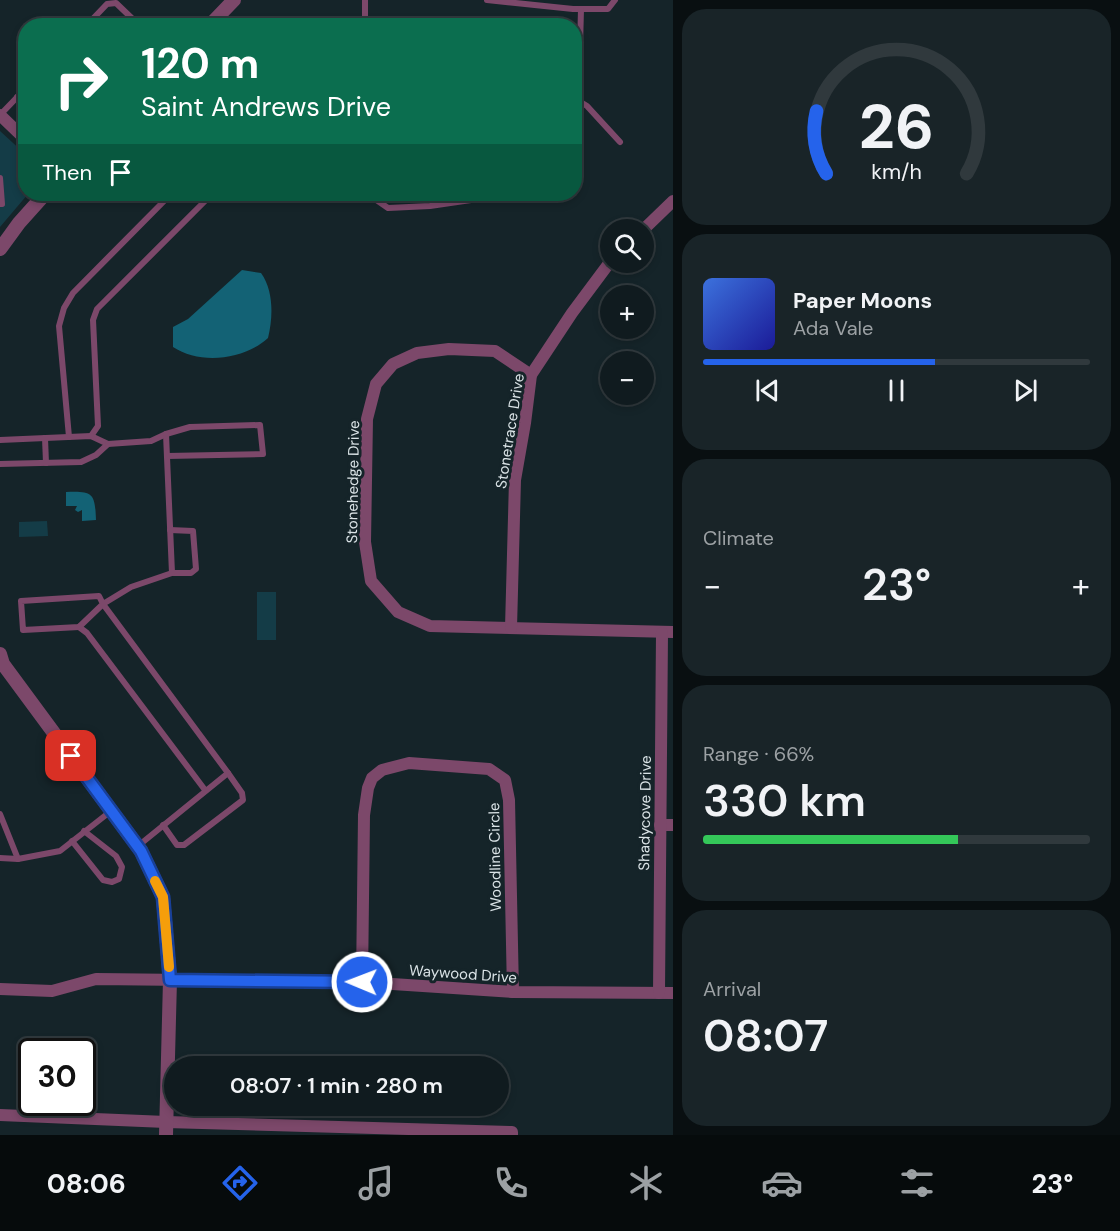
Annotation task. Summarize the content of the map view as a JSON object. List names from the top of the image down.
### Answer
{
  "streets": {
    "street": [
      "Stonetrace Drive",
      "Stonehedge Drive",
      "Shadycove Drive",
      "Woodline Circle",
      "Waywood Drive"
    ]
  },
  "crossings": [
    ["Stonetrace Drive", "Stonehedge Drive"],
    ["Stonehedge Drive", "Shadycove Drive"],
    ["Shadycove Drive", "Waywood Drive"],
    ["Woodline Circle", "Waywood Drive"]
  ],
  "page": {
    "turn": ["120 m", "Saint Andrews Drive"],
    "then": "Then",
    "map_buttons": ["+", "−"],
    "song": ["Paper Moons", "Ada Vale"],
    "tile": [
      "Climate",
      ["Range · 66%", "330 km"],
      ["Arrival", "08:07"]
    ],
    "heat": ["−", "23°", "+"],
    "limit": "30",
    "trip": "08:07 · 1 min · 280 m",
    "tabs": ["08:06", "23°"],
    "gauge": ["26", "km/h"]
  }
}
